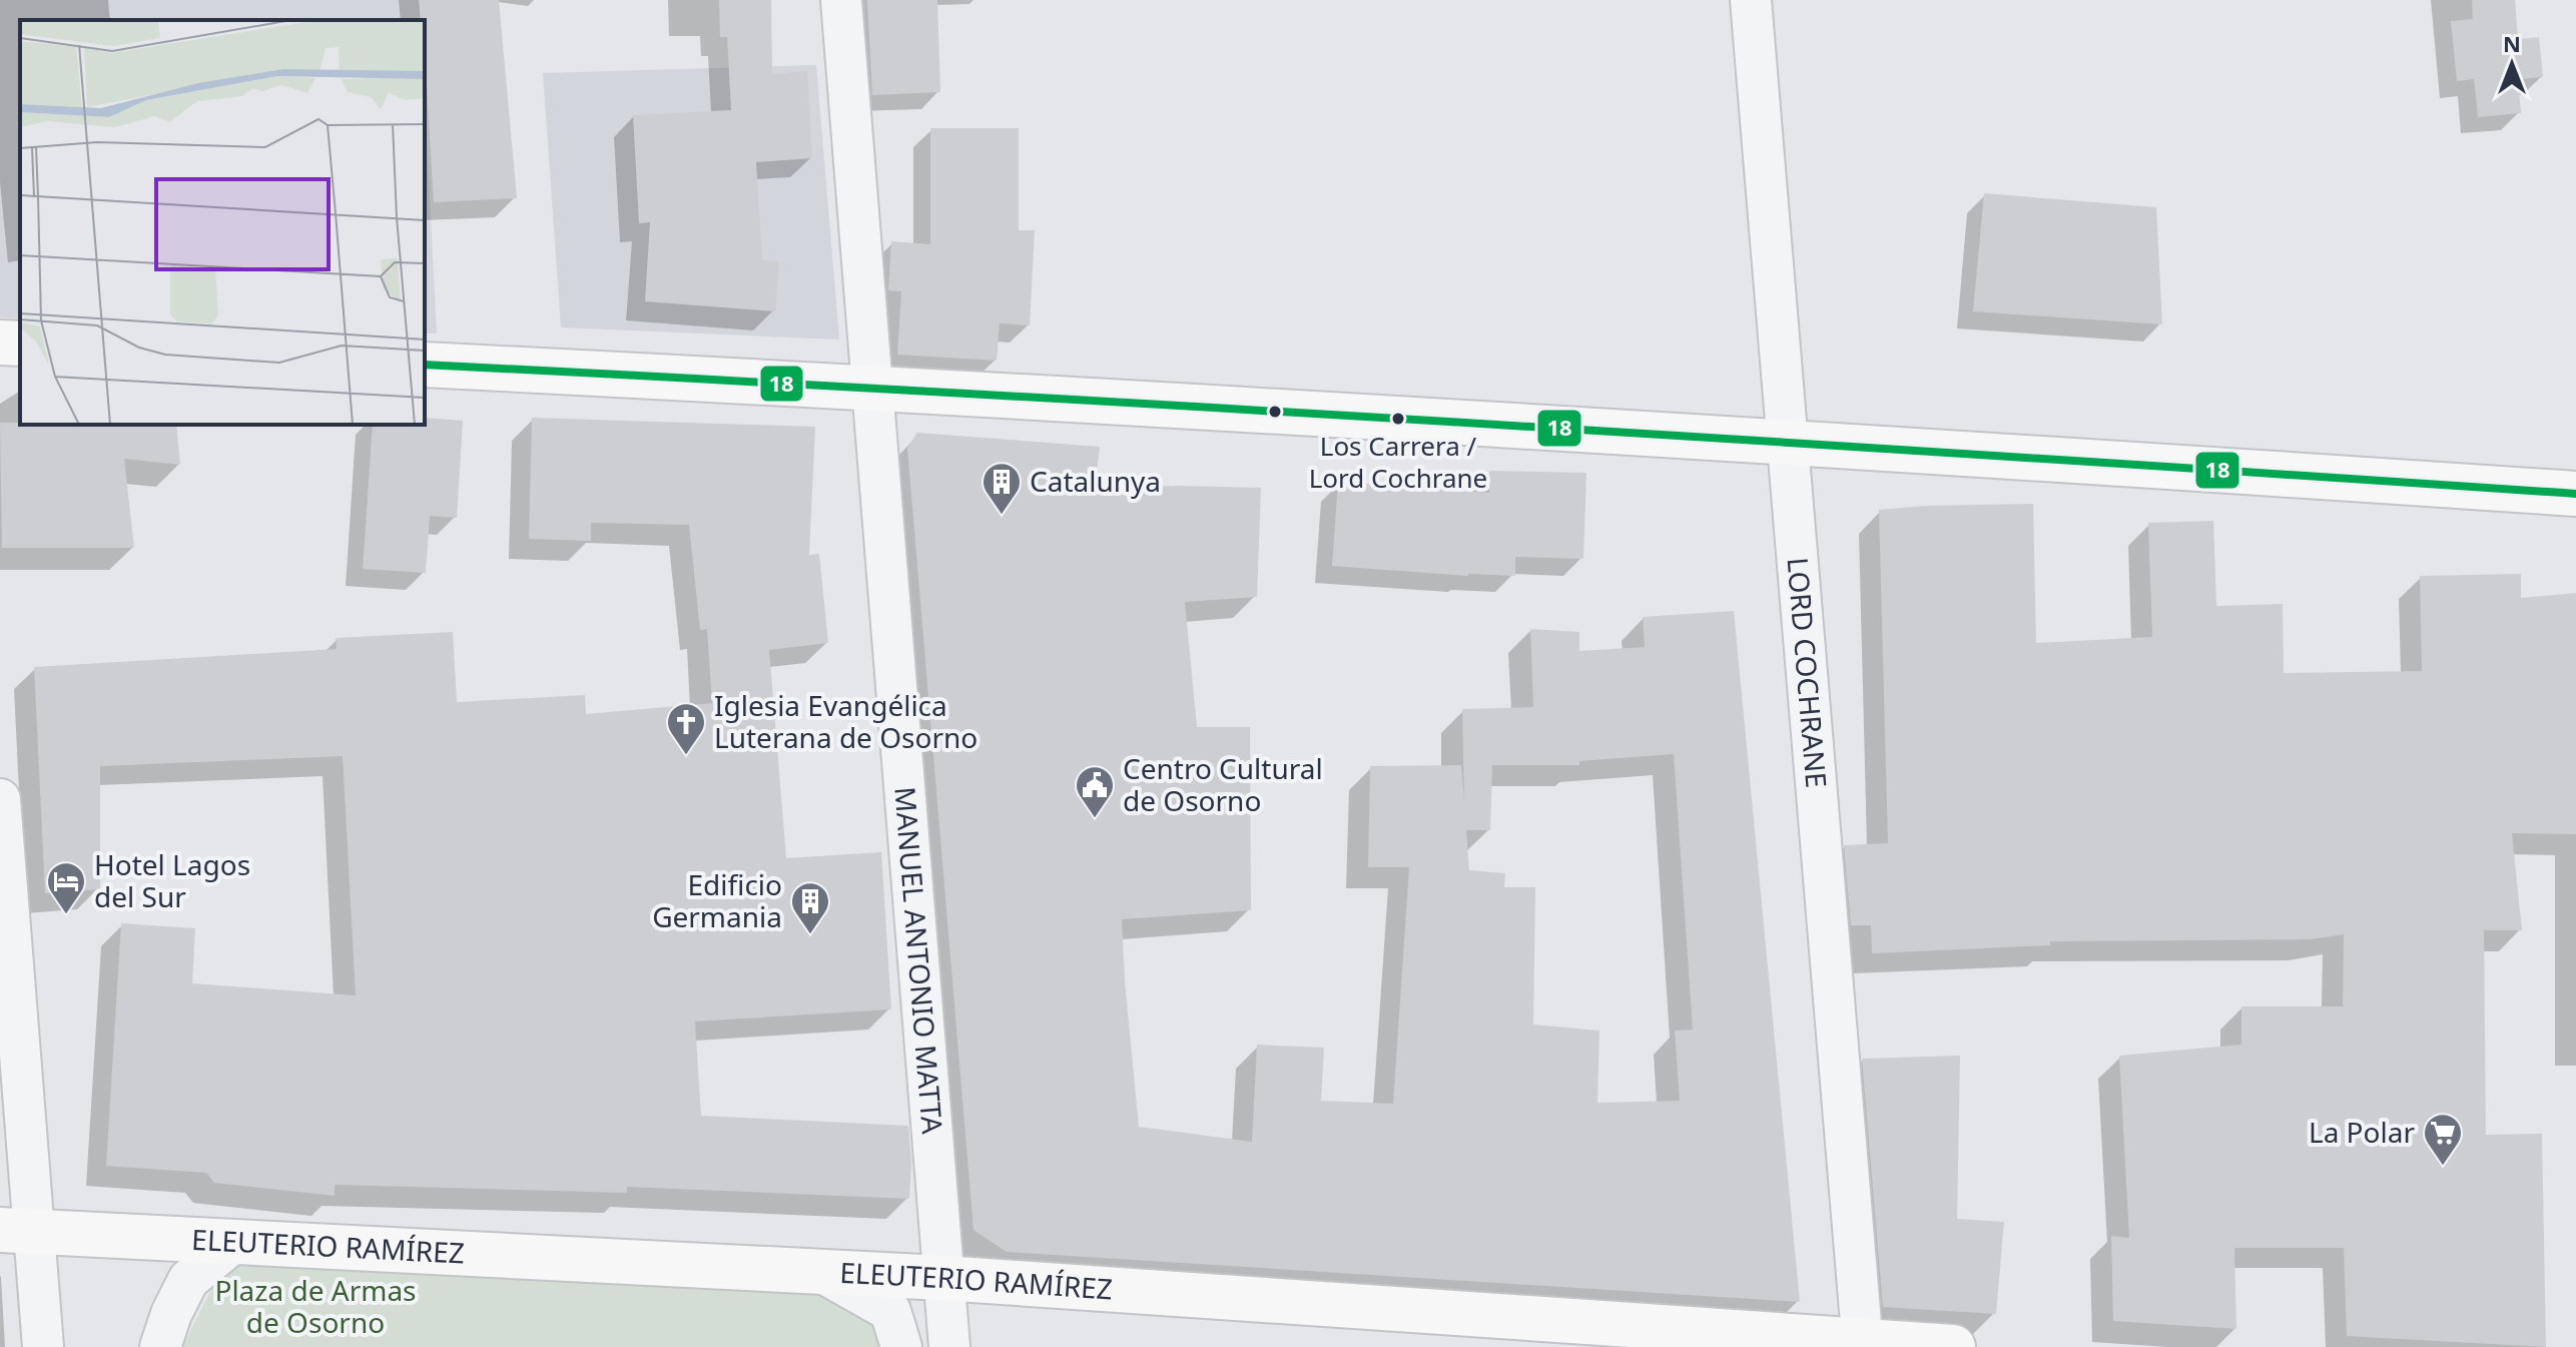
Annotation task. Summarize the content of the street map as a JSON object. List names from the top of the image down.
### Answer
{
  "streets": {
    "main road": ["ELEUTERIO RAMÍREZ"],
    "street": ["LORD COCHRANE", "MANUEL ANTONIO MATTA"]
  },
  "crossings": [
    ["LORD COCHRANE", "ELEUTERIO RAMÍREZ"],
    ["MANUEL ANTONIO MATTA", "ELEUTERIO RAMÍREZ"]
  ],
  "parks": ["Plaza de Armas de Osorno"],
  "places": {
    "other": ["Los Carrera / Lord Cochrane"],
    "building": ["Catalunya", "Edificio Germania"],
    "church": ["Iglesia Evangélica Luterana de Osorno"],
    "public building": ["Centro Cultural de Osorno"],
    "hotel": ["Hotel Lagos del Sur"],
    "supermarket": ["La Polar"]
  },
  "lines": ["transit line 18"],
  "north": "top"
}
